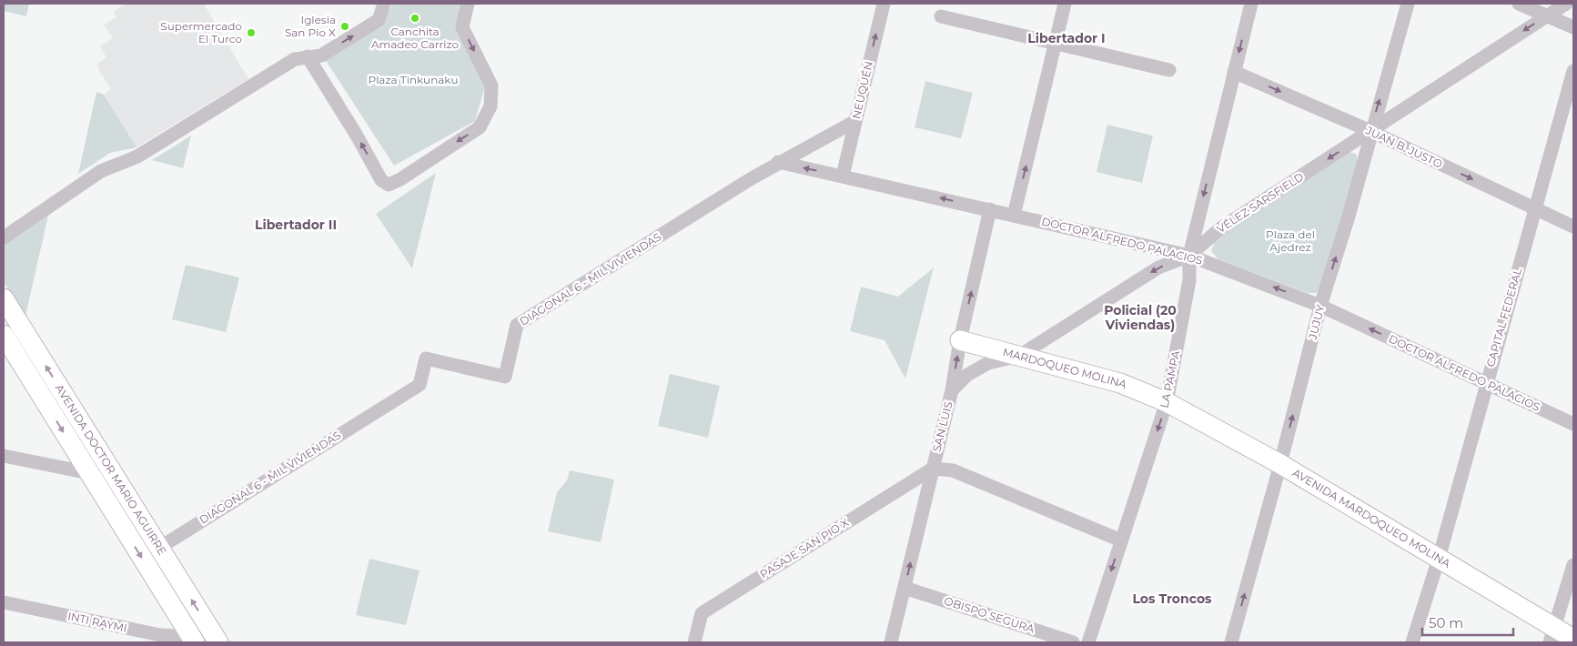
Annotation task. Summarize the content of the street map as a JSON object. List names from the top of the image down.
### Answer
{
  "streets": {
    "main road": ["MARDOQUEO MOLINA", "AVENIDA DOCTOR MARIO AGUIRRE", "AVENIDA MARDOQUEO MOLINA"],
    "street": [
      "NEUQUÉN",
      "JUAN B. JUSTO",
      "VÉLEZ SARSFIELD",
      "DOCTOR ALFREDO PALACIOS",
      "DIAGONAL 6 - MIL VIVIENDAS",
      "CAPITAL FEDERAL",
      "JUJUY",
      "LA PAMPA",
      "SAN LUIS",
      "PASAJE SAN PIO X",
      "OBISPO SEGURA",
      "INTI RAYMI"
    ]
  },
  "crossings": [
    ["NEUQUÉN", "DOCTOR ALFREDO PALACIOS"],
    ["NEUQUÉN", "DIAGONAL 6 - MIL VIVIENDAS"],
    ["JUAN B. JUSTO", "VÉLEZ SARSFIELD"],
    ["JUAN B. JUSTO", "CAPITAL FEDERAL"],
    ["JUAN B. JUSTO", "JUJUY"],
    ["JUAN B. JUSTO", "LA PAMPA"],
    ["VÉLEZ SARSFIELD", "DOCTOR ALFREDO PALACIOS"],
    ["VÉLEZ SARSFIELD", "JUJUY"],
    ["VÉLEZ SARSFIELD", "MARDOQUEO MOLINA"],
    ["VÉLEZ SARSFIELD", "LA PAMPA"],
    ["VÉLEZ SARSFIELD", "SAN LUIS"],
    ["DOCTOR ALFREDO PALACIOS", "DIAGONAL 6 - MIL VIVIENDAS"],
    ["DOCTOR ALFREDO PALACIOS", "CAPITAL FEDERAL"],
    ["DOCTOR ALFREDO PALACIOS", "JUJUY"],
    ["DOCTOR ALFREDO PALACIOS", "LA PAMPA"],
    ["DOCTOR ALFREDO PALACIOS", "SAN LUIS"],
    ["DIAGONAL 6 - MIL VIVIENDAS", "AVENIDA DOCTOR MARIO AGUIRRE"],
    ["CAPITAL FEDERAL", "AVENIDA MARDOQUEO MOLINA"],
    ["JUJUY", "AVENIDA MARDOQUEO MOLINA"],
    ["MARDOQUEO MOLINA", "LA PAMPA"],
    ["MARDOQUEO MOLINA", "SAN LUIS"],
    ["MARDOQUEO MOLINA", "AVENIDA MARDOQUEO MOLINA"],
    ["LA PAMPA", "AVENIDA MARDOQUEO MOLINA"],
    ["SAN LUIS", "PASAJE SAN PIO X"],
    ["SAN LUIS", "OBISPO SEGURA"],
    ["AVENIDA DOCTOR MARIO AGUIRRE", "INTI RAYMI"]
  ],
  "one_way": [
    "NEUQUÉN",
    "JUAN B. JUSTO",
    "VÉLEZ SARSFIELD",
    "DOCTOR ALFREDO PALACIOS",
    "JUJUY",
    "LA PAMPA",
    "SAN LUIS"
  ],
  "districts": [
    "Libertador I",
    "Libertador II",
    "Policial (20 Viviendas)",
    "Los Troncos"
  ],
  "parks": ["Plaza Tinkunaku", "Plaza del Ajedrez"],
  "places": ["Canchita Amadeo Carrizo", "Iglesia San Pio X", "Supermercado El Turco"],
  "scale_bar": "50 m"
}
